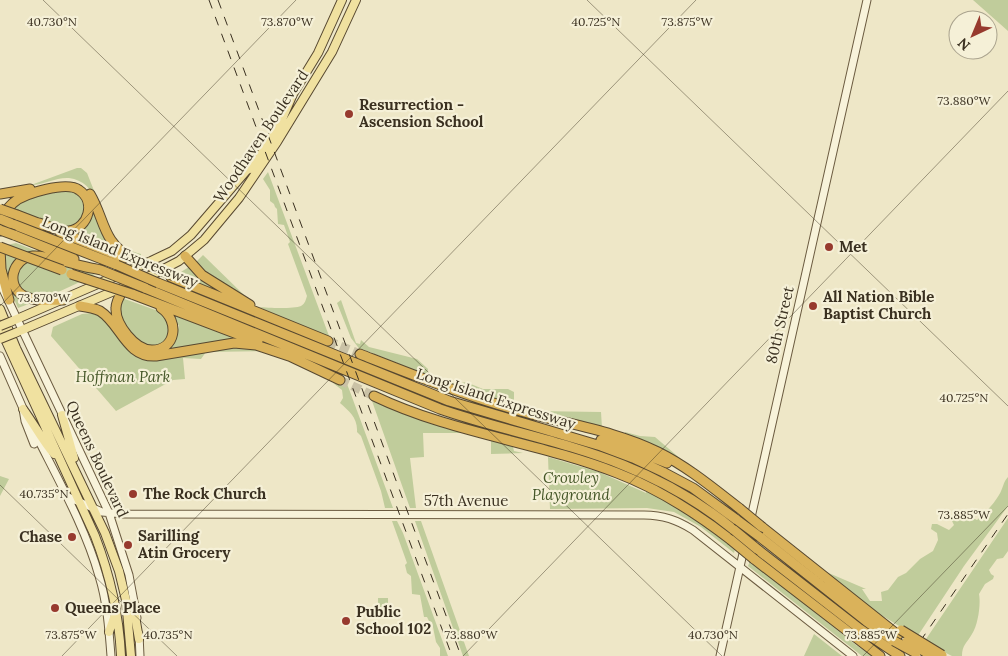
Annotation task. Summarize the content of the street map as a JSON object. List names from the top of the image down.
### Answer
{
  "streets": {
    "highway": ["Long Island Expressway"],
    "main road": ["Woodhaven Boulevard", "Queens Boulevard"],
    "street": ["80th Street", "57th Avenue"]
  },
  "crossings": [
    ["Woodhaven Boulevard", "Queens Boulevard"],
    ["80th Street", "57th Avenue"],
    ["Queens Boulevard", "57th Avenue"]
  ],
  "parks": ["Hoffman Park", "Crowley Playground"],
  "places": [
    "Resurrection - Ascension School",
    "Met",
    "All Nation Bible Baptist Church",
    "The Rock Church",
    "Chase",
    "Sarilling Atin Grocery",
    "Queens Place",
    "Public School 102"
  ],
  "north": "bottom left",
  "coordinates": [
    "40.730°N",
    "40.725°N",
    "73.875°W",
    "73.870°W",
    "73.880°W",
    "40.735°N",
    "73.885°W"
  ]
}
